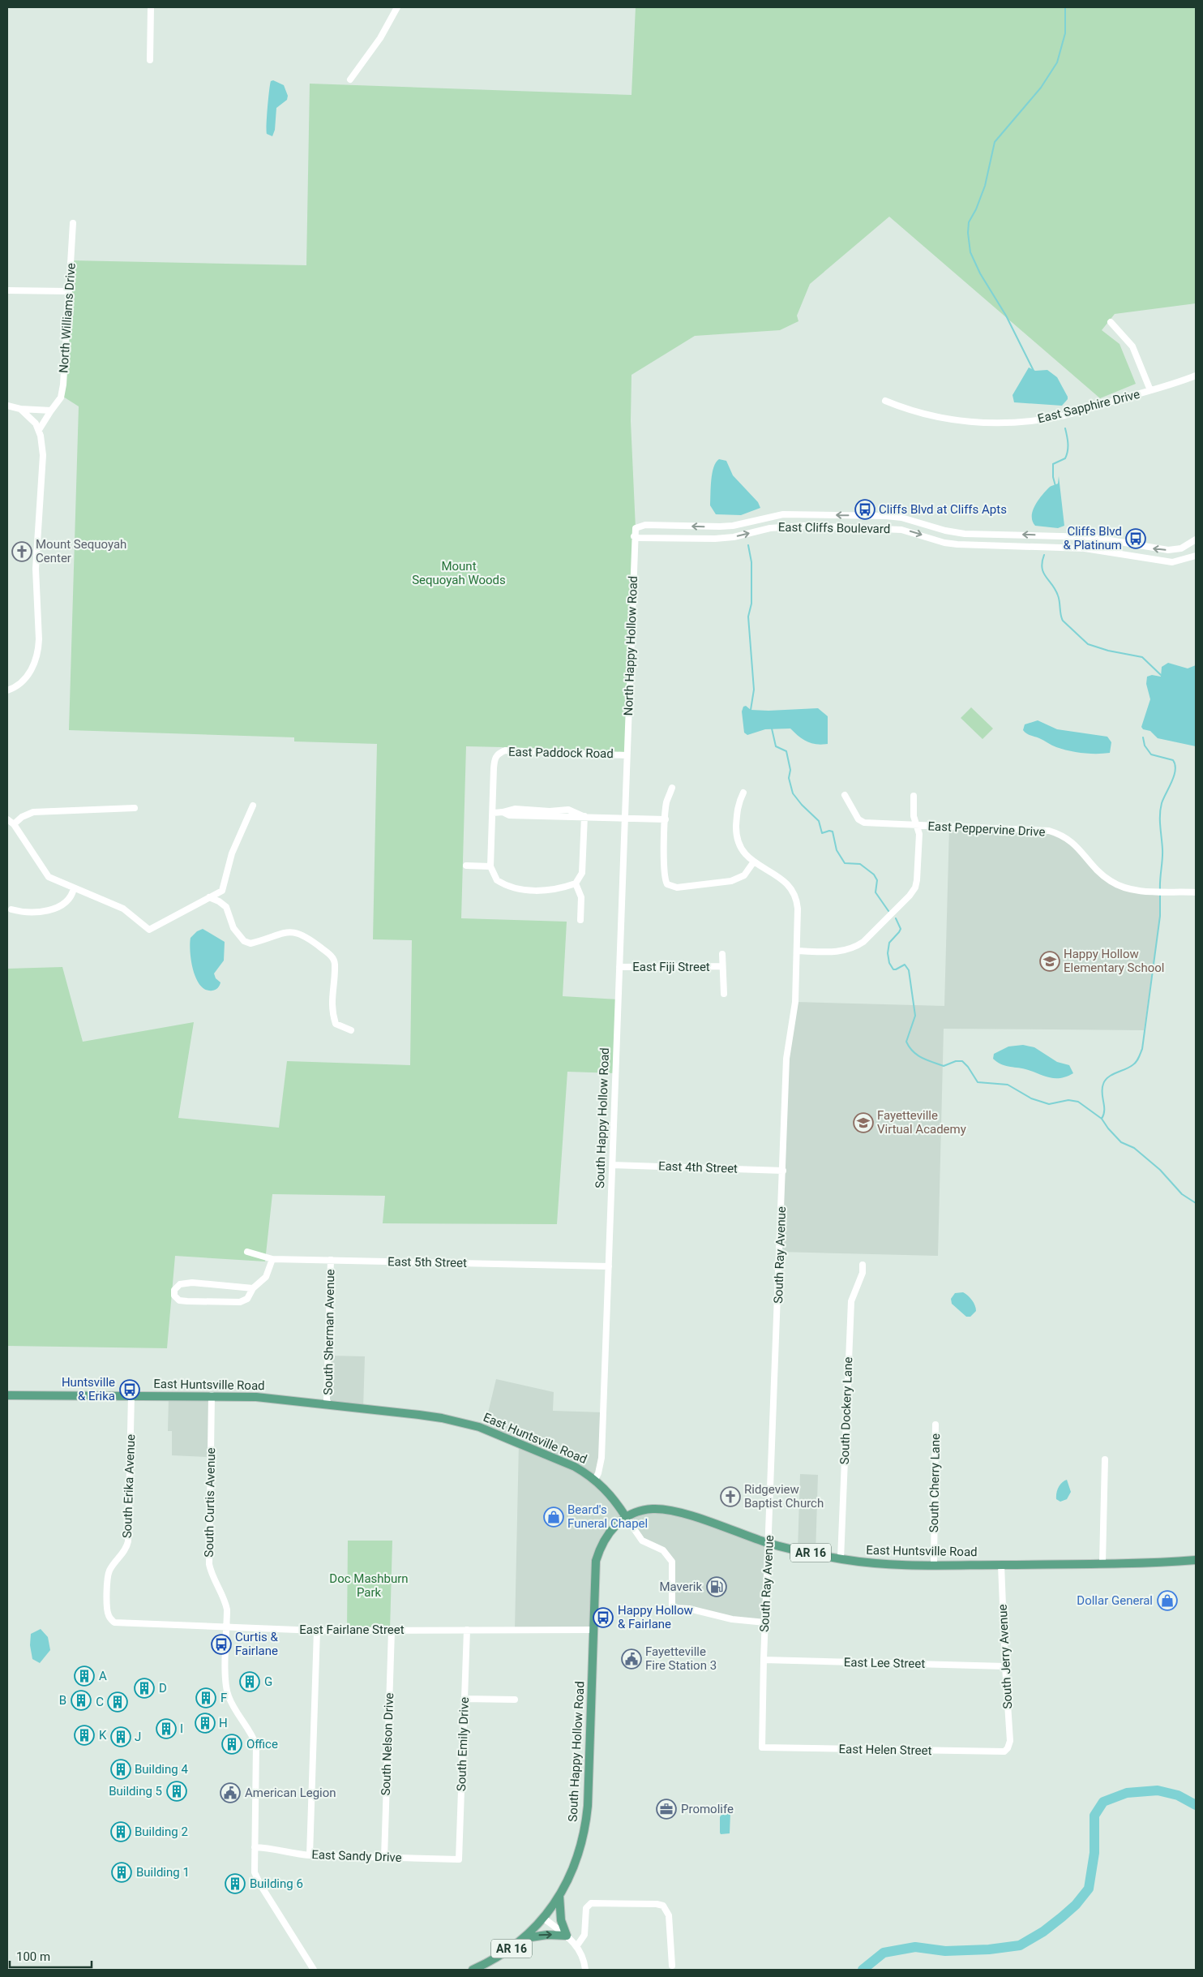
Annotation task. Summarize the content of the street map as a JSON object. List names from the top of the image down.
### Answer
{
  "streets": {
    "main road": ["South Happy Hollow Road", "East Huntsville Road", "AR 16"],
    "street": [
      "North Williams Drive",
      "East Sapphire Drive",
      "East Cliffs Boulevard",
      "North Happy Hollow Road",
      "East Paddock Road",
      "East Peppervine Drive",
      "East Fiji Street",
      "East 4th Street",
      "South Ray Avenue",
      "East 5th Street",
      "South Sherman Avenue",
      "South Dockery Lane",
      "South Cherry Lane",
      "South Erika Avenue",
      "South Curtis Avenue",
      "East Fairlane Street",
      "South Jerry Avenue",
      "East Lee Street",
      "South Nelson Drive",
      "South Emily Drive",
      "East Helen Street",
      "East Sandy Drive"
    ]
  },
  "crossings": [
    ["East Cliffs Boulevard", "North Happy Hollow Road"],
    ["North Happy Hollow Road", "East Paddock Road"],
    ["North Happy Hollow Road", "South Happy Hollow Road"],
    ["East Paddock Road", "South Happy Hollow Road"],
    ["East Fiji Street", "South Happy Hollow Road"],
    ["South Happy Hollow Road", "East 4th Street"],
    ["South Happy Hollow Road", "East 5th Street"],
    ["South Happy Hollow Road", "East Huntsville Road"],
    ["South Happy Hollow Road", "AR 16"],
    ["South Happy Hollow Road", "East Fairlane Street"],
    ["East 4th Street", "South Ray Avenue"],
    ["South Ray Avenue", "East Huntsville Road"],
    ["South Ray Avenue", "East Lee Street"],
    ["South Ray Avenue", "East Helen Street"],
    ["East 5th Street", "South Sherman Avenue"],
    ["South Sherman Avenue", "East Huntsville Road"],
    ["East Huntsville Road", "South Dockery Lane"],
    ["East Huntsville Road", "South Cherry Lane"],
    ["East Huntsville Road", "South Erika Avenue"],
    ["East Huntsville Road", "South Curtis Avenue"],
    ["East Huntsville Road", "South Jerry Avenue"],
    ["South Erika Avenue", "East Fairlane Street"],
    ["South Curtis Avenue", "East Fairlane Street"],
    ["South Curtis Avenue", "East Sandy Drive"],
    ["East Fairlane Street", "South Nelson Drive"],
    ["East Fairlane Street", "South Emily Drive"],
    ["South Jerry Avenue", "East Lee Street"],
    ["South Jerry Avenue", "East Helen Street"],
    ["South Nelson Drive", "East Sandy Drive"],
    ["South Emily Drive", "East Sandy Drive"]
  ],
  "parks": ["Mount Sequoyah Woods", "Doc Mashburn Park"],
  "places": {
    "bus stop": [
      "Cliffs Blvd at Cliffs Apts",
      "Cliffs Blvd & Platinum",
      "Huntsville & Erika",
      "Happy Hollow & Fairlane",
      "Curtis & Fairlane"
    ],
    "church": ["Mount Sequoyah Center", "Ridgeview Baptist Church"],
    "school or university": ["Happy Hollow Elementary School", "Fayetteville Virtual Academy"],
    "shop": ["Beard's Funeral Chapel", "Dollar General"],
    "fuel station": ["Maverik"],
    "public building": ["Fayetteville Fire Station 3", "American Legion"],
    "building": [
      "A",
      "G",
      "D",
      "F",
      "B",
      "C",
      "H",
      "I",
      "K",
      "J",
      "Office",
      "Building 4",
      "Building 5",
      "Building 2",
      "Building 1",
      "Building 6"
    ],
    "office": ["Promolife"]
  },
  "scale_bar": "100 m"
}
